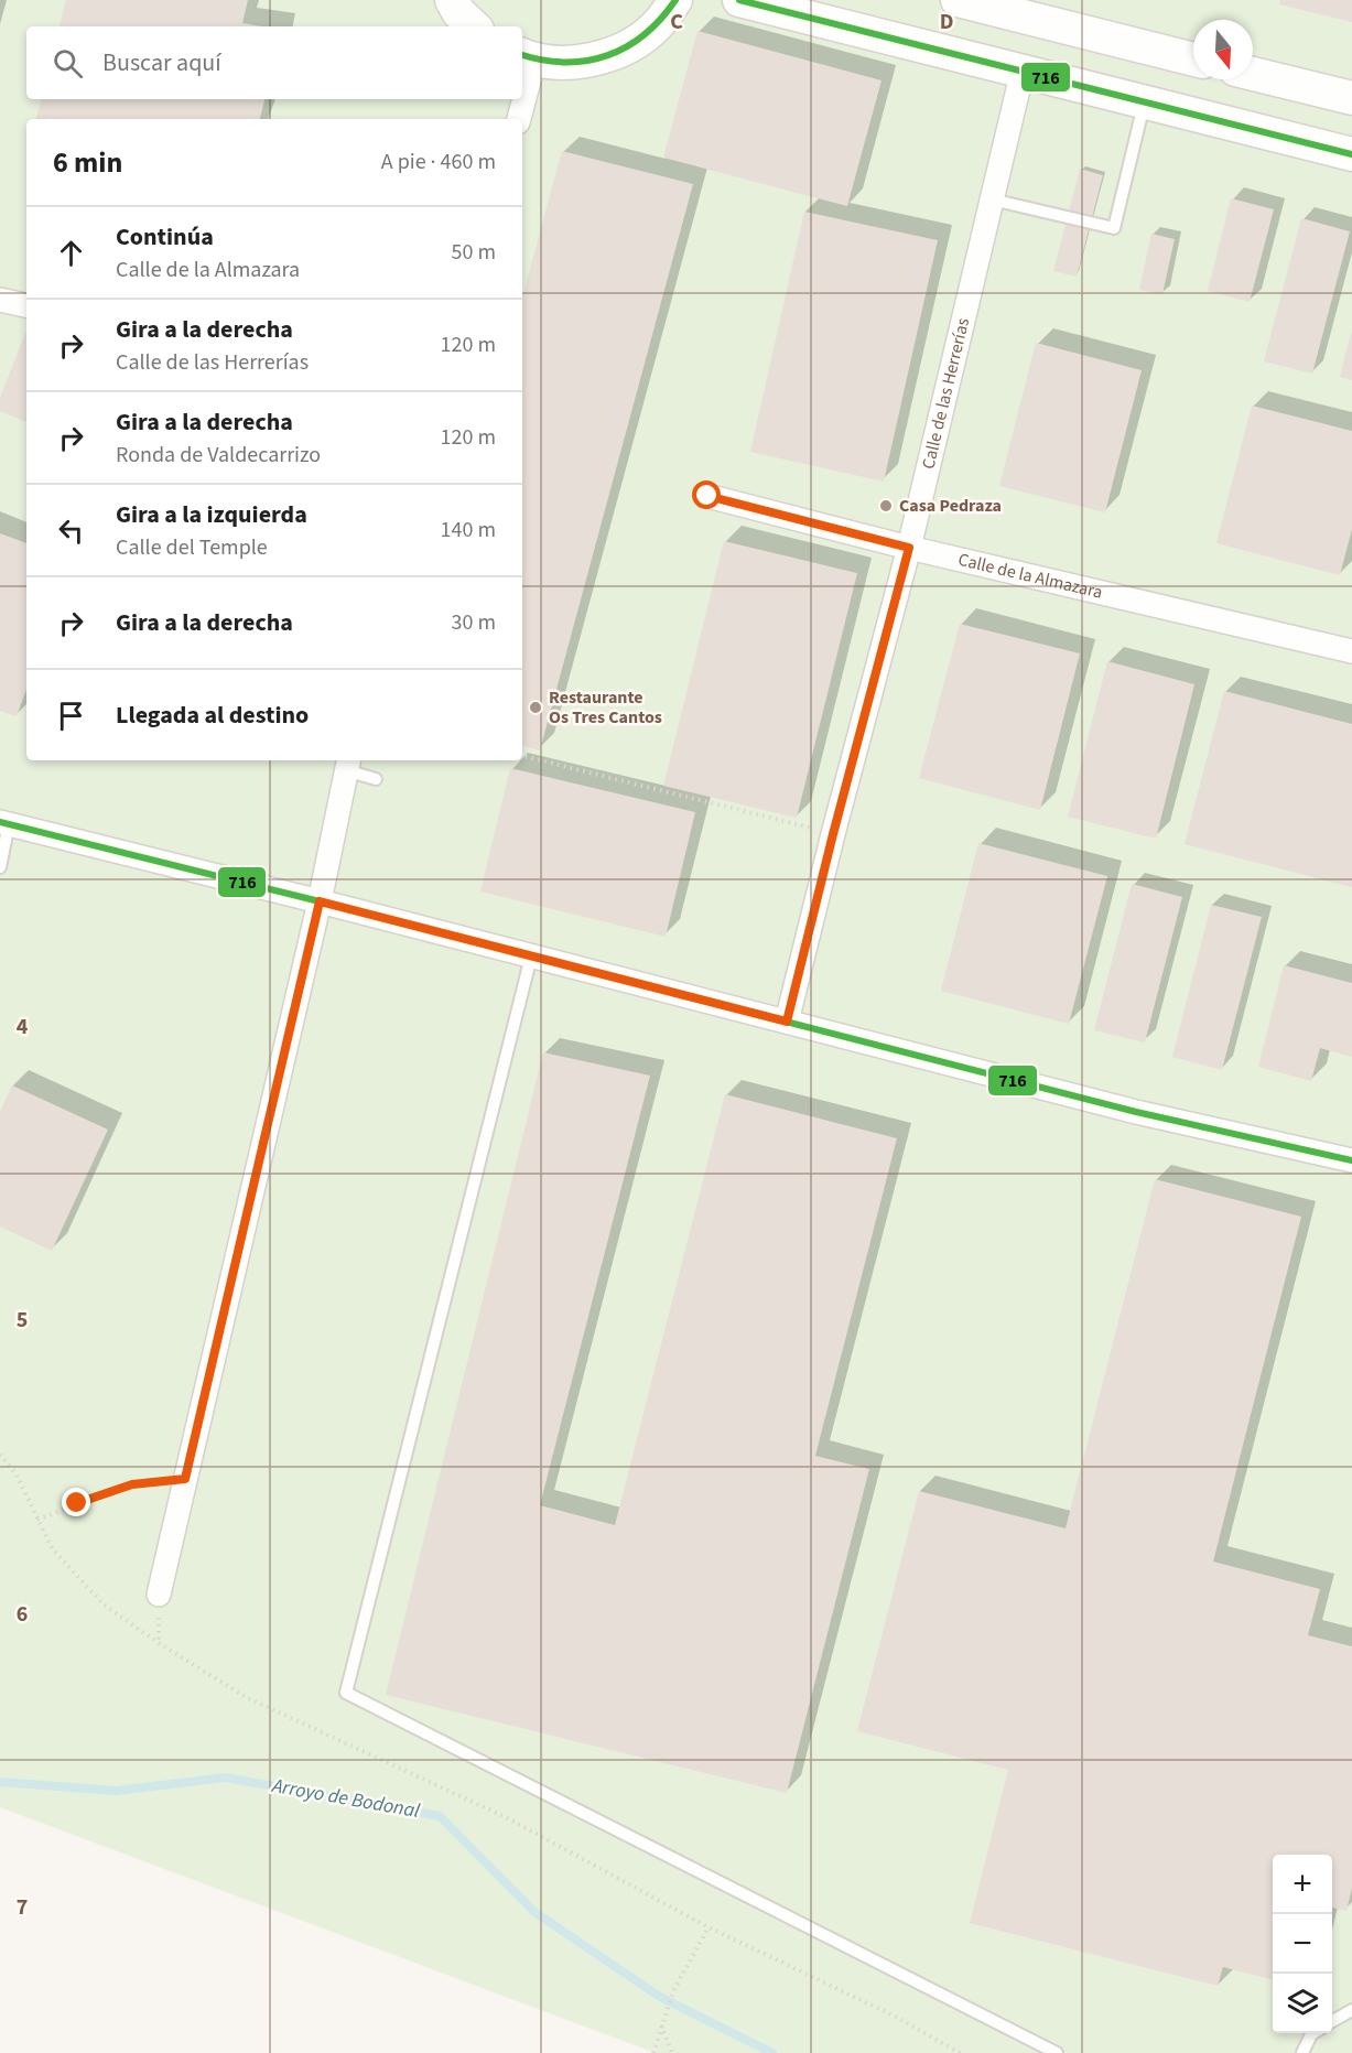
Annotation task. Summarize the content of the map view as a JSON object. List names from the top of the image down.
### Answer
{
  "streets": {
    "street": ["Calle de las Herrerías", "Calle de la Almazara"]
  },
  "crossings": [
    ["Calle de las Herrerías", "Calle de la Almazara"]
  ],
  "water": ["Arroyo de Bodonal"],
  "places": ["Casa Pedraza", "Restaurante Os Tres Cantos"],
  "lines": ["transit line 716"],
  "north": "bottom",
  "page": {
    "search": "Buscar aquí",
    "heading": ["6 min", "A pie · 460 m"],
    "list": [
      ["Continúa", "Calle de la Almazara", "50 m"],
      ["Gira a la derecha", "Calle de las Herrerías", "120 m"],
      ["Gira a la derecha", "Ronda de Valdecarrizo", "120 m"],
      ["Gira a la izquierda", "Calle del Temple", "140 m"],
      ["Gira a la derecha", "30 m"],
      "Llegada al destino"
    ],
    "map_buttons": ["+", "−"]
  },
  "grid": {
    "columns": ["C", "D"],
    "rows": [
      "4",
      "5",
      "6",
      "7"
    ]
  }
}
